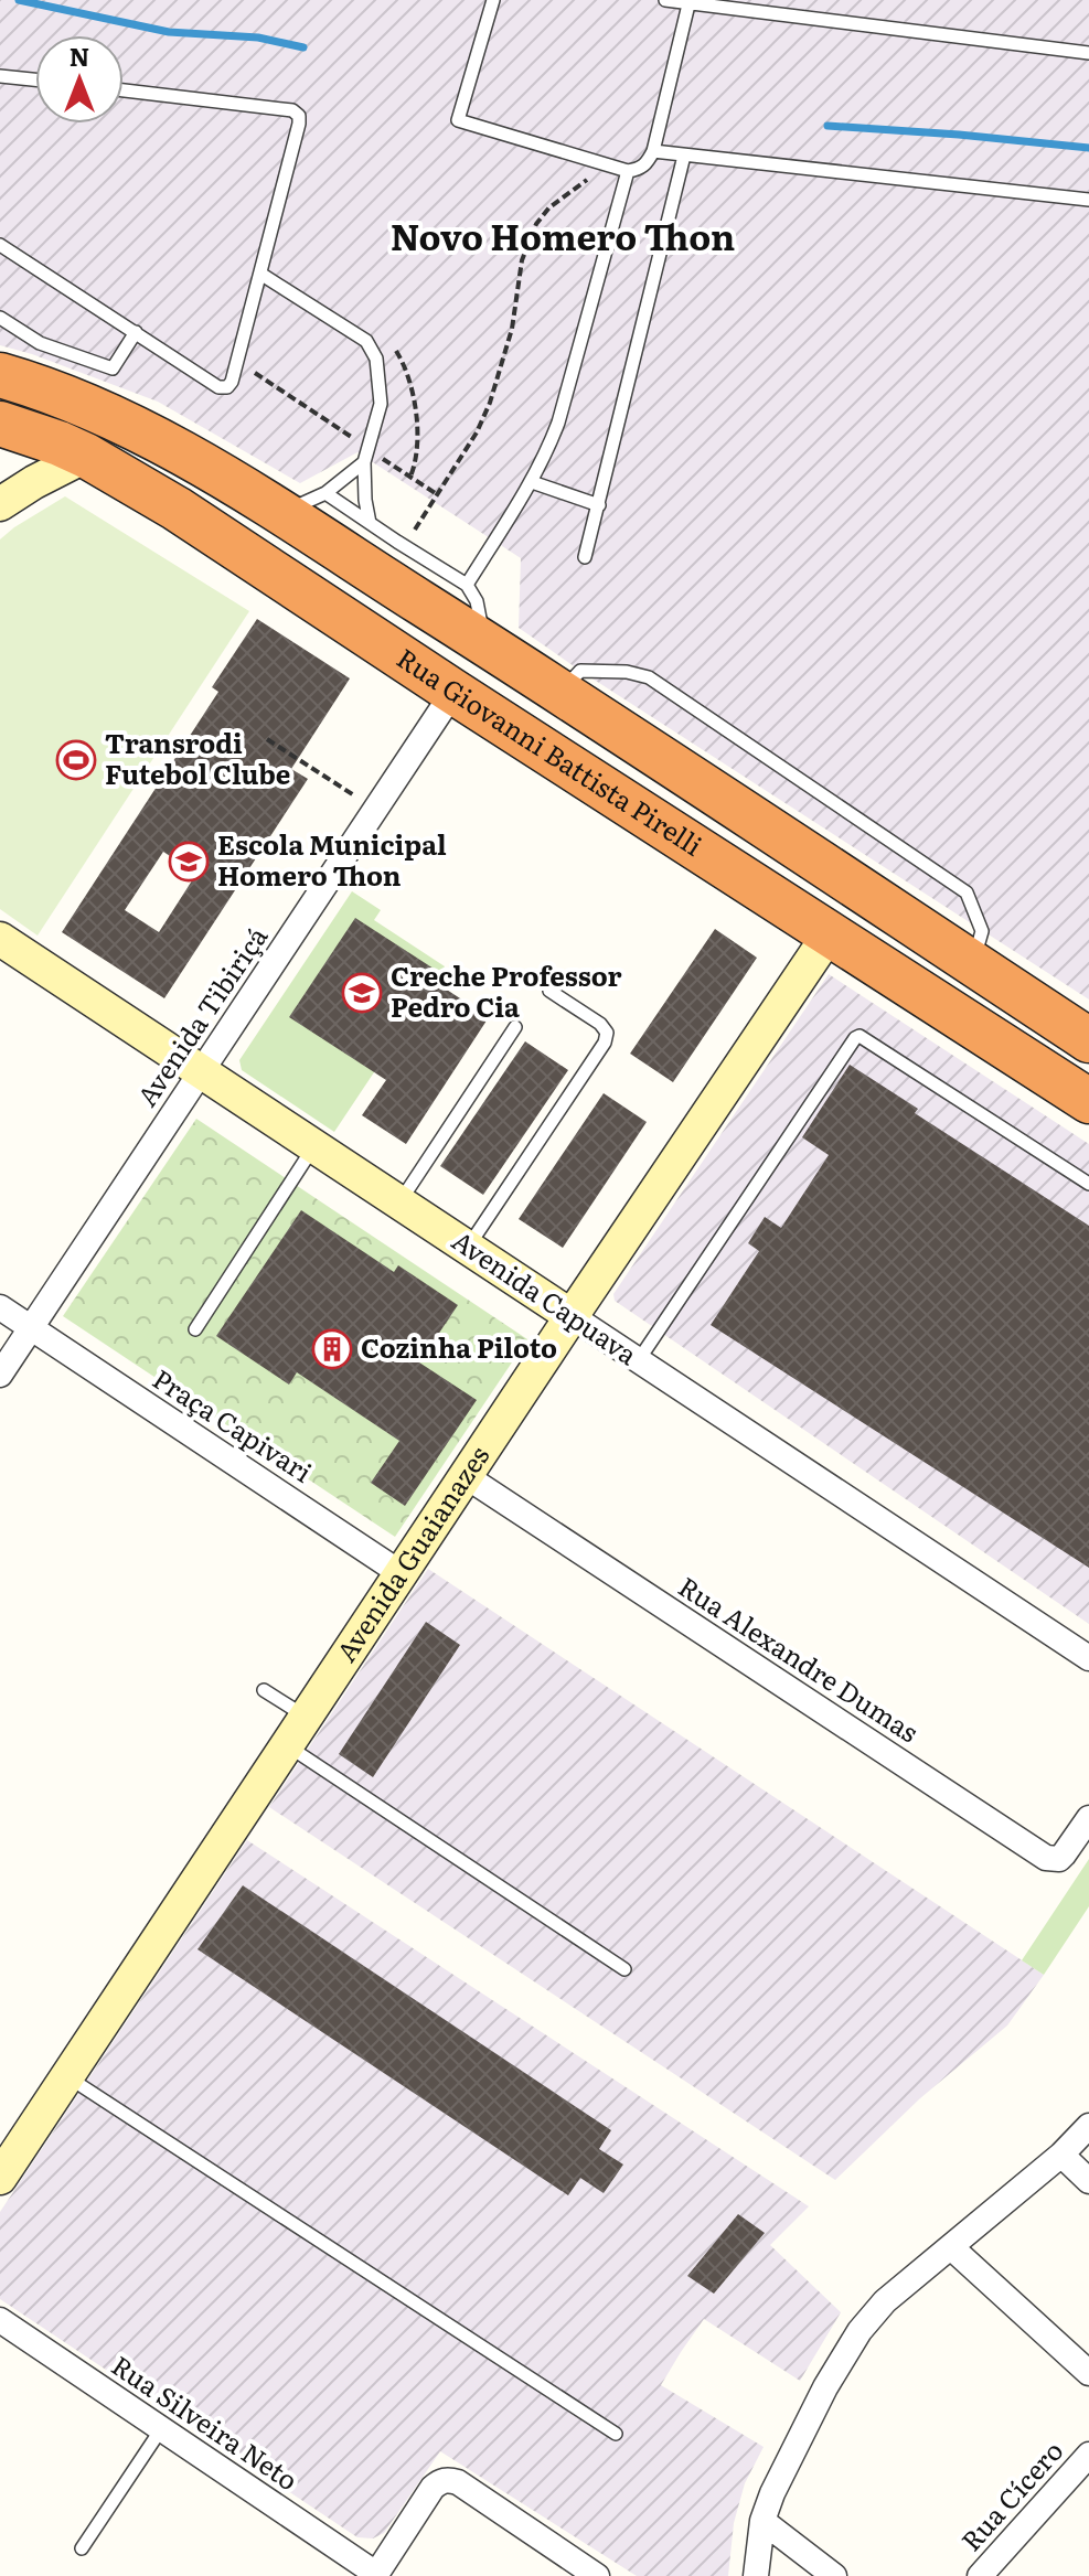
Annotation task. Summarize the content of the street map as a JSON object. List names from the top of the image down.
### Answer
{
  "streets": {
    "highway": ["Rua Giovanni Battista Pirelli"],
    "main road": ["Avenida Capuava", "Avenida Guaianazes"],
    "street": [
      "Avenida Tibiriçá",
      "Praça Capivari",
      "Rua Alexandre Dumas",
      "Rua Silveira Neto",
      "Rua Cícero"
    ]
  },
  "crossings": [
    ["Rua Giovanni Battista Pirelli", "Avenida Tibiriçá"],
    ["Rua Giovanni Battista Pirelli", "Avenida Guaianazes"],
    ["Avenida Tibiriçá", "Avenida Capuava"],
    ["Avenida Tibiriçá", "Praça Capivari"],
    ["Avenida Capuava", "Avenida Guaianazes"],
    ["Praça Capivari", "Avenida Guaianazes"],
    ["Avenida Guaianazes", "Rua Alexandre Dumas"]
  ],
  "districts": ["Novo Homero Thon"],
  "places": {
    "sports": ["Transrodi Futebol Clube"],
    "school or university": ["Escola Municipal Homero Thon", "Creche Professor Pedro Cia"],
    "building": ["Cozinha Piloto"]
  },
  "north": "top"
}
